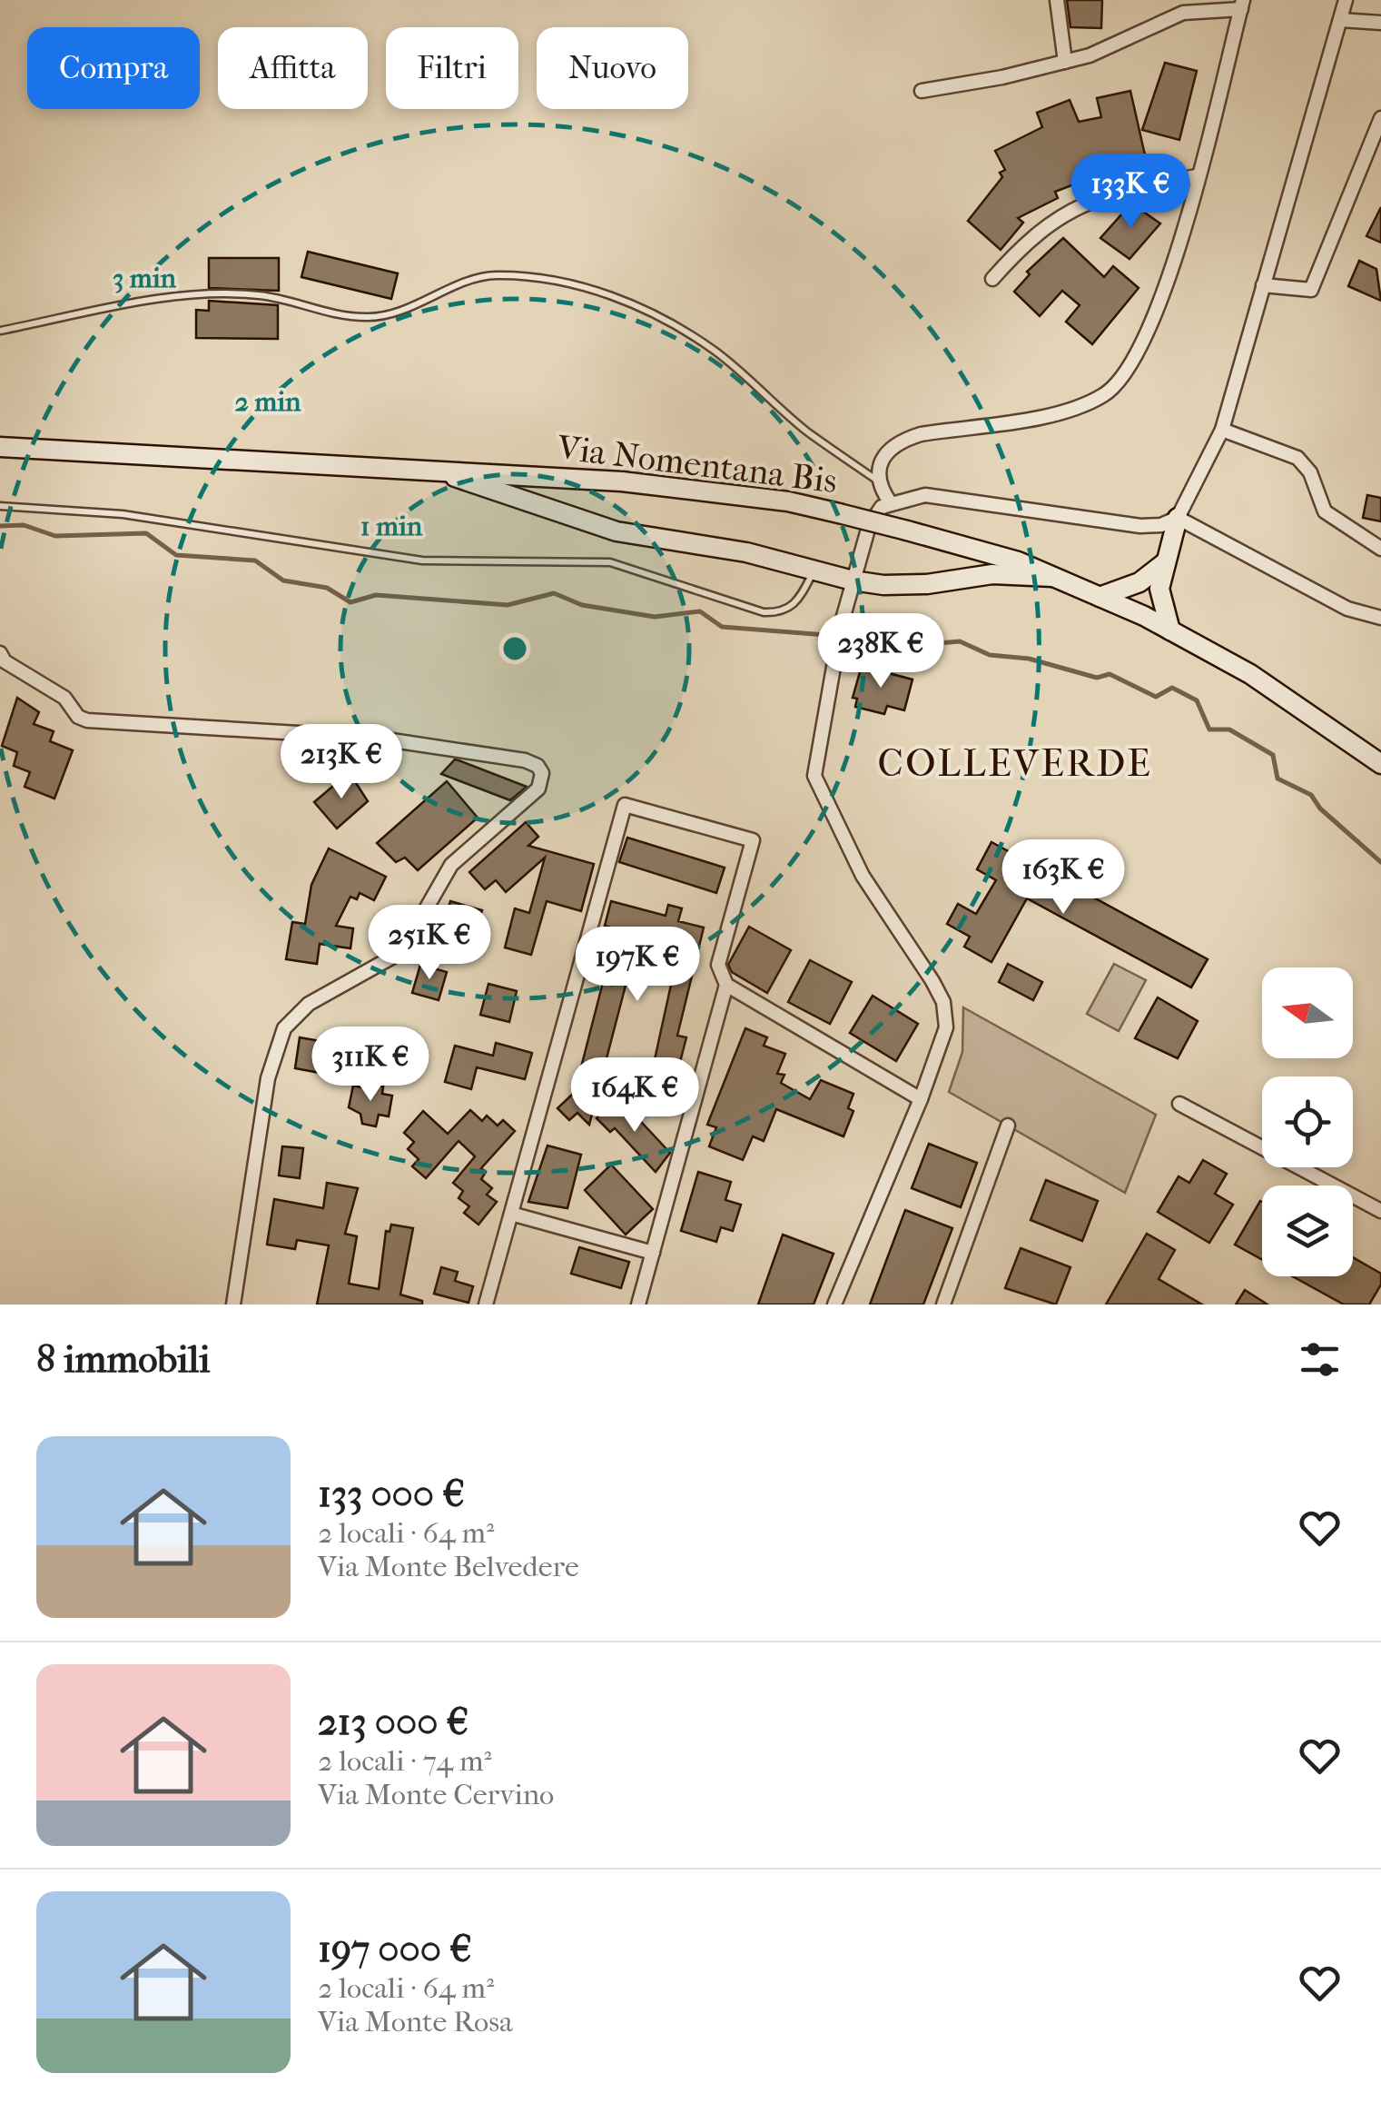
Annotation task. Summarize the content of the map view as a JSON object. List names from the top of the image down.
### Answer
{
  "streets": {
    "main road": ["Via Nomentana Bis"]
  },
  "districts": ["COLLEVERDE"],
  "north": "left",
  "page": {
    "chip": [
      "Compra",
      "Affitta",
      "Filtri",
      "Nuovo"
    ],
    "price": [
      "133K €",
      "238K €",
      "213K €",
      "163K €",
      "251K €",
      "197K €",
      "311K €",
      "164K €"
    ],
    "heading": "8 immobili",
    "list": [
      {
        "name": "133 000 €",
        "note": "2 locali · 64 m² · Via Monte Belvedere"
      },
      {
        "name": "213 000 €",
        "note": "2 locali · 74 m² · Via Monte Cervino"
      },
      {
        "name": "197 000 €",
        "note": "2 locali · 64 m² · Via Monte Rosa"
      }
    ]
  },
  "rings": ["3 min", "2 min", "1 min"]
}
